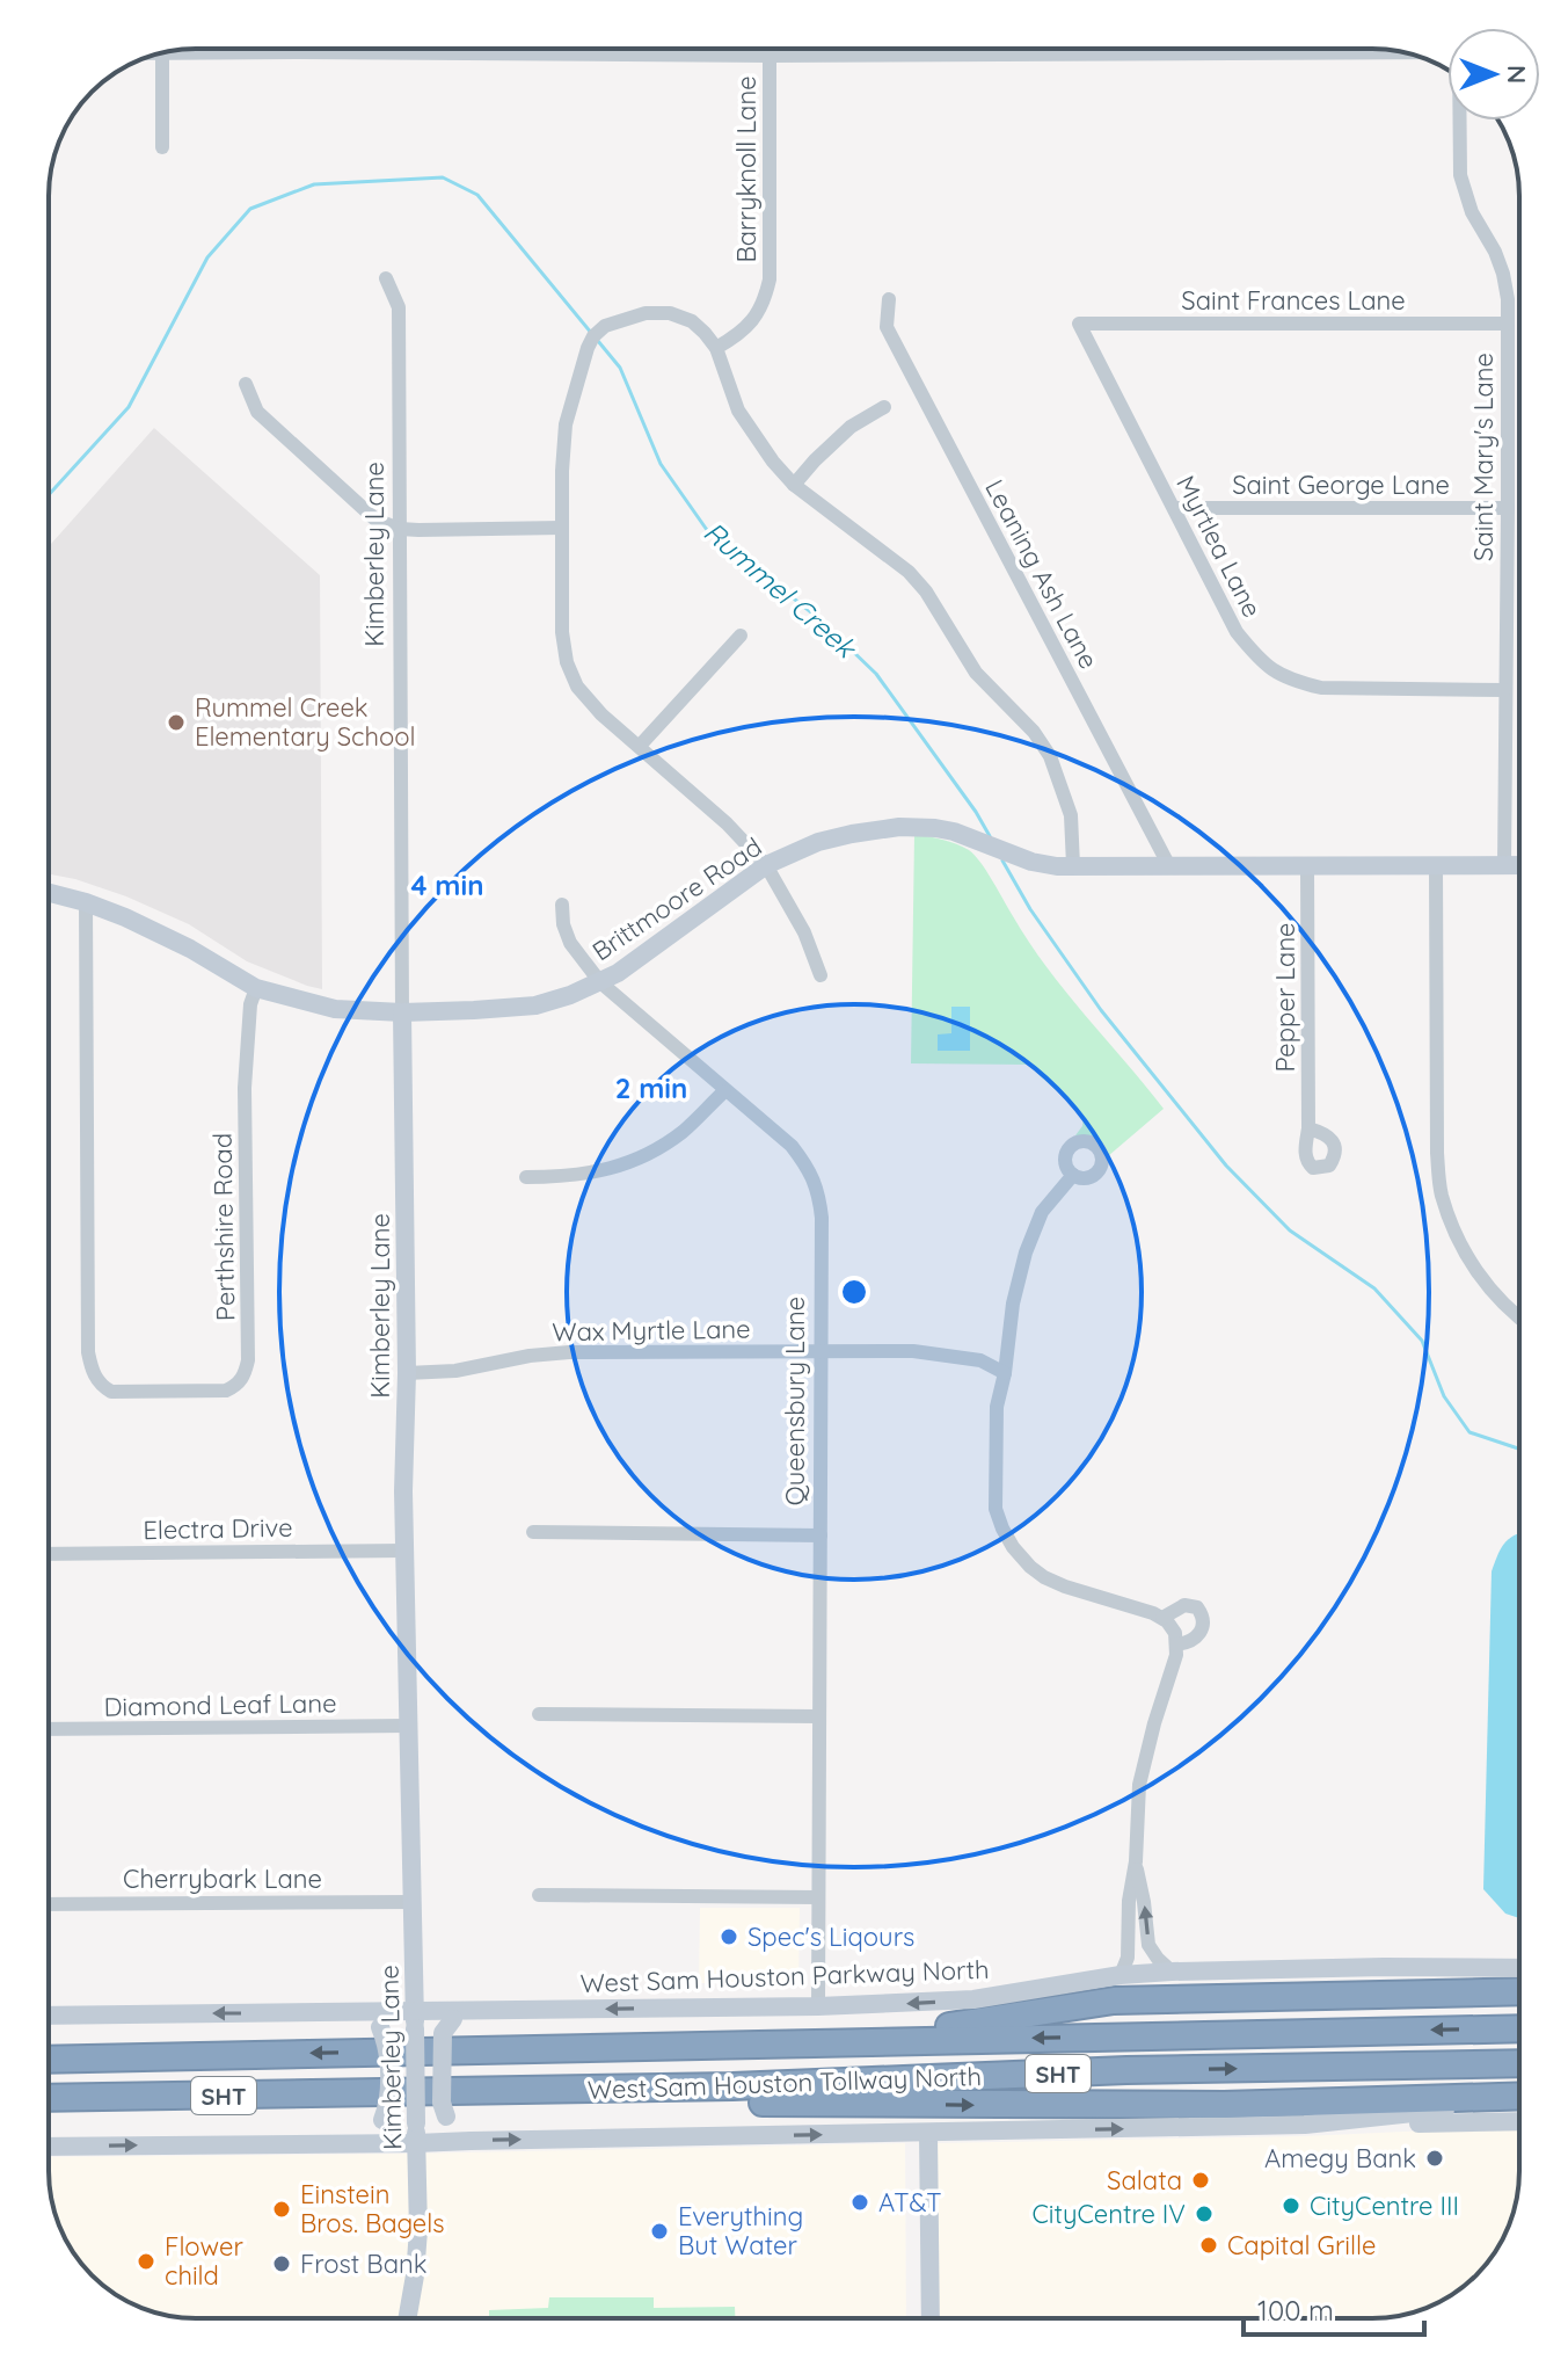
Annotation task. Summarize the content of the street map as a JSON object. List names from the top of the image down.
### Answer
{
  "streets": {
    "highway": ["SHT", "West Sam Houston Tollway North"],
    "main road": ["Kimberley Lane", "Brittmoore Road", "West Sam Houston Parkway North"],
    "street": [
      "Barryknoll Lane",
      "Saint Frances Lane",
      "Saint Mary's Lane",
      "Saint George Lane",
      "Myrtlea Lane",
      "Leaning Ash Lane",
      "Pepper Lane",
      "Perthshire Road",
      "Wax Myrtle Lane",
      "Queensbury Lane",
      "Electra Drive",
      "Diamond Leaf Lane",
      "Cherrybark Lane"
    ]
  },
  "crossings": [
    ["Saint Frances Lane", "Saint Mary's Lane"],
    ["Saint Frances Lane", "Myrtlea Lane"],
    ["Saint Mary's Lane", "Saint George Lane"],
    ["Saint Mary's Lane", "Myrtlea Lane"],
    ["Saint Mary's Lane", "Brittmoore Road"],
    ["Saint George Lane", "Myrtlea Lane"],
    ["Kimberley Lane", "Brittmoore Road"],
    ["Kimberley Lane", "Wax Myrtle Lane"],
    ["Kimberley Lane", "Electra Drive"],
    ["Kimberley Lane", "Diamond Leaf Lane"],
    ["Kimberley Lane", "Cherrybark Lane"],
    ["Kimberley Lane", "West Sam Houston Parkway North"],
    ["Leaning Ash Lane", "Brittmoore Road"],
    ["Brittmoore Road", "Pepper Lane"],
    ["Brittmoore Road", "Perthshire Road"],
    ["Brittmoore Road", "Queensbury Lane"],
    ["Wax Myrtle Lane", "Queensbury Lane"],
    ["Queensbury Lane", "West Sam Houston Parkway North"]
  ],
  "water": ["Rummel Creek"],
  "places": [
    "Rummel Creek Elementary School",
    "Spec's Liqours",
    "Amegy Bank",
    "Salata",
    "AT&T",
    "CityCentre III",
    "Einstein Bros. Bagels",
    "CityCentre IV",
    "Everything But Water",
    "Capital Grille",
    "Flower child",
    "Frost Bank"
  ],
  "scale_bar": "100 m",
  "north": "right",
  "rings": ["4 min", "2 min"]
}
